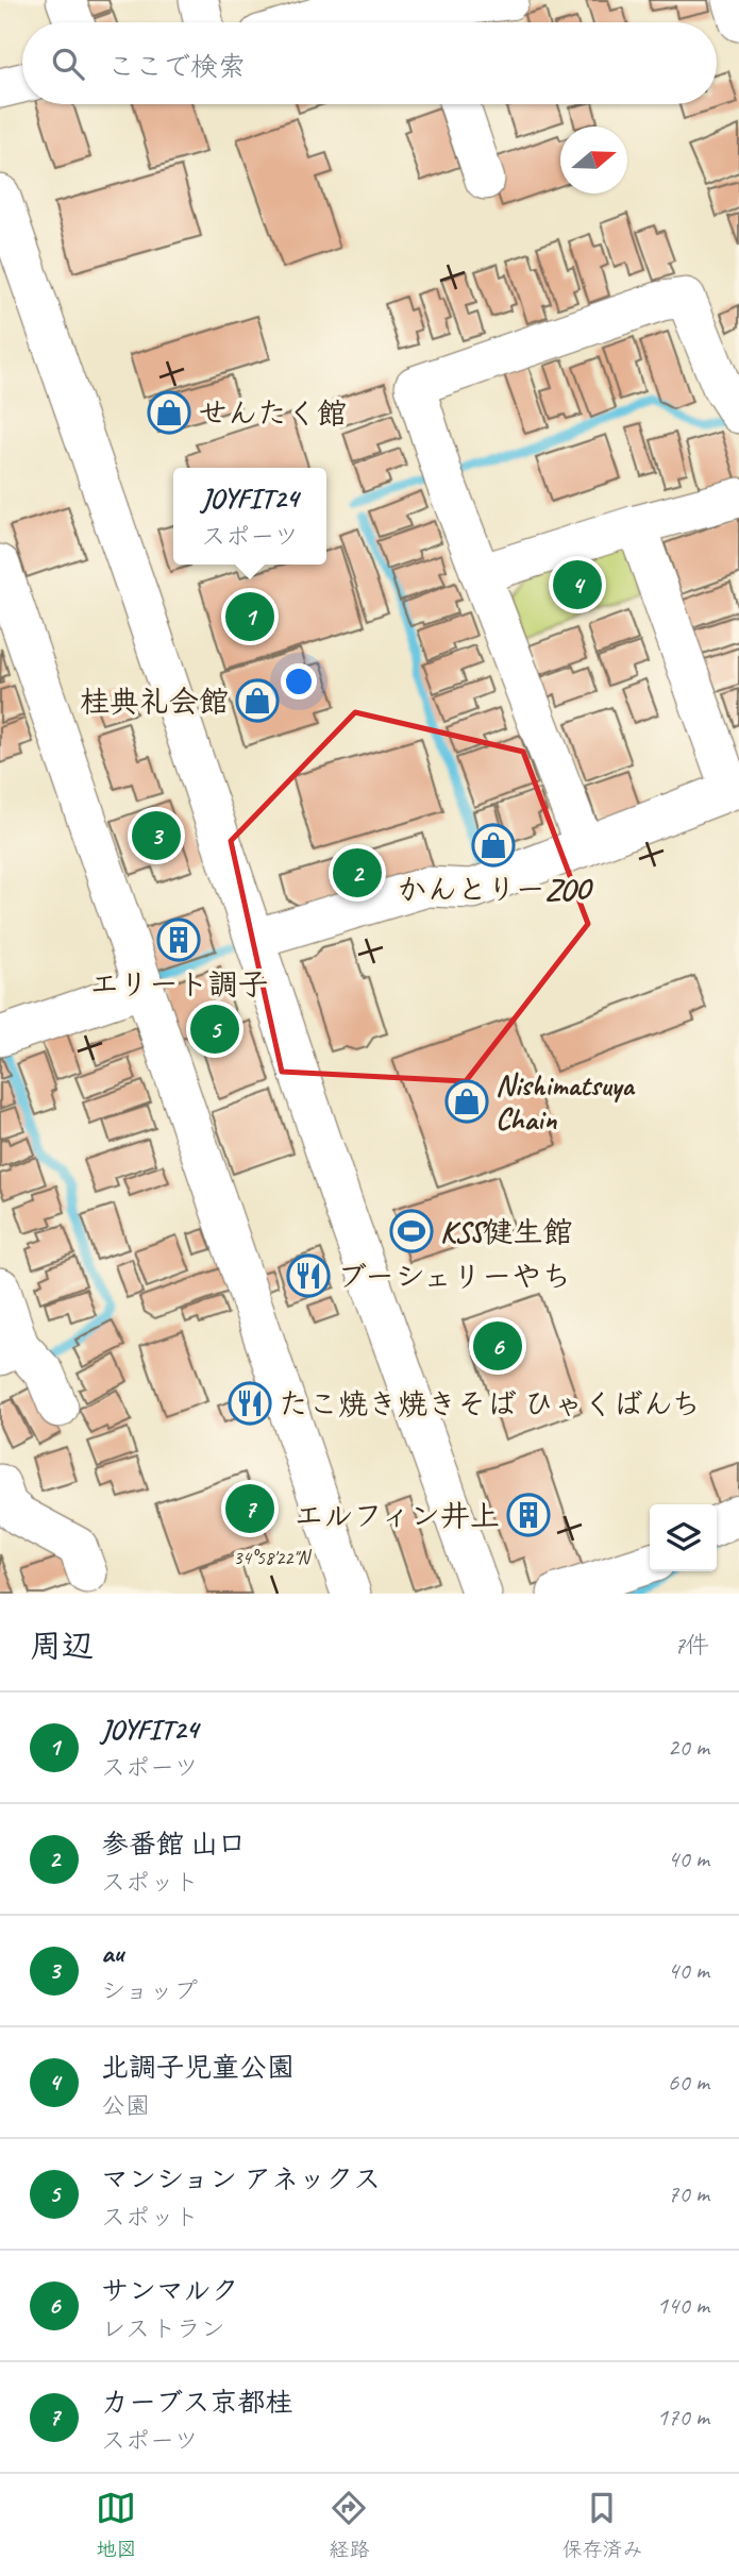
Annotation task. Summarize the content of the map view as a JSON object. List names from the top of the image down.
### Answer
{
  "places": {
    "shop": [
      "せんたく館",
      "桂典礼会館",
      "かんとりーZOO",
      "Nishimatsuya Chain"
    ],
    "building": ["エリート調子", "エルフィン井上"],
    "sports": ["KSS健生館"],
    "restaurant": ["ブーシェリーやち", "たこ焼き焼きそば ひゃくばんち"]
  },
  "north": "right",
  "page": {
    "search": "ここで検索",
    "popup": ["JOYFIT24", "スポーツ"],
    "pins": [
      "4",
      "1",
      "3",
      "2",
      "5",
      "6",
      "7"
    ],
    "heading": ["周辺", "7件"],
    "list": [
      {
        "mark": "1",
        "name": "JOYFIT24",
        "note": "スポーツ",
        "value": "20 m"
      },
      {
        "mark": "2",
        "name": "参番館 山口",
        "note": "スポット",
        "value": "40 m"
      },
      {
        "mark": "3",
        "name": "au",
        "note": "ショップ",
        "value": "40 m"
      },
      {
        "mark": "4",
        "name": "北調子児童公園",
        "note": "公園",
        "value": "60 m"
      },
      {
        "mark": "5",
        "name": "マンション アネックス",
        "note": "スポット",
        "value": "70 m"
      },
      {
        "mark": "6",
        "name": "サンマルク",
        "note": "レストラン",
        "value": "140 m"
      },
      {
        "mark": "7",
        "name": "カーブス京都桂",
        "note": "スポーツ",
        "value": "170 m"
      }
    ],
    "nav": ["地図", "経路", "保存済み"]
  },
  "coordinates": ["34°58'22\"N"]
}
